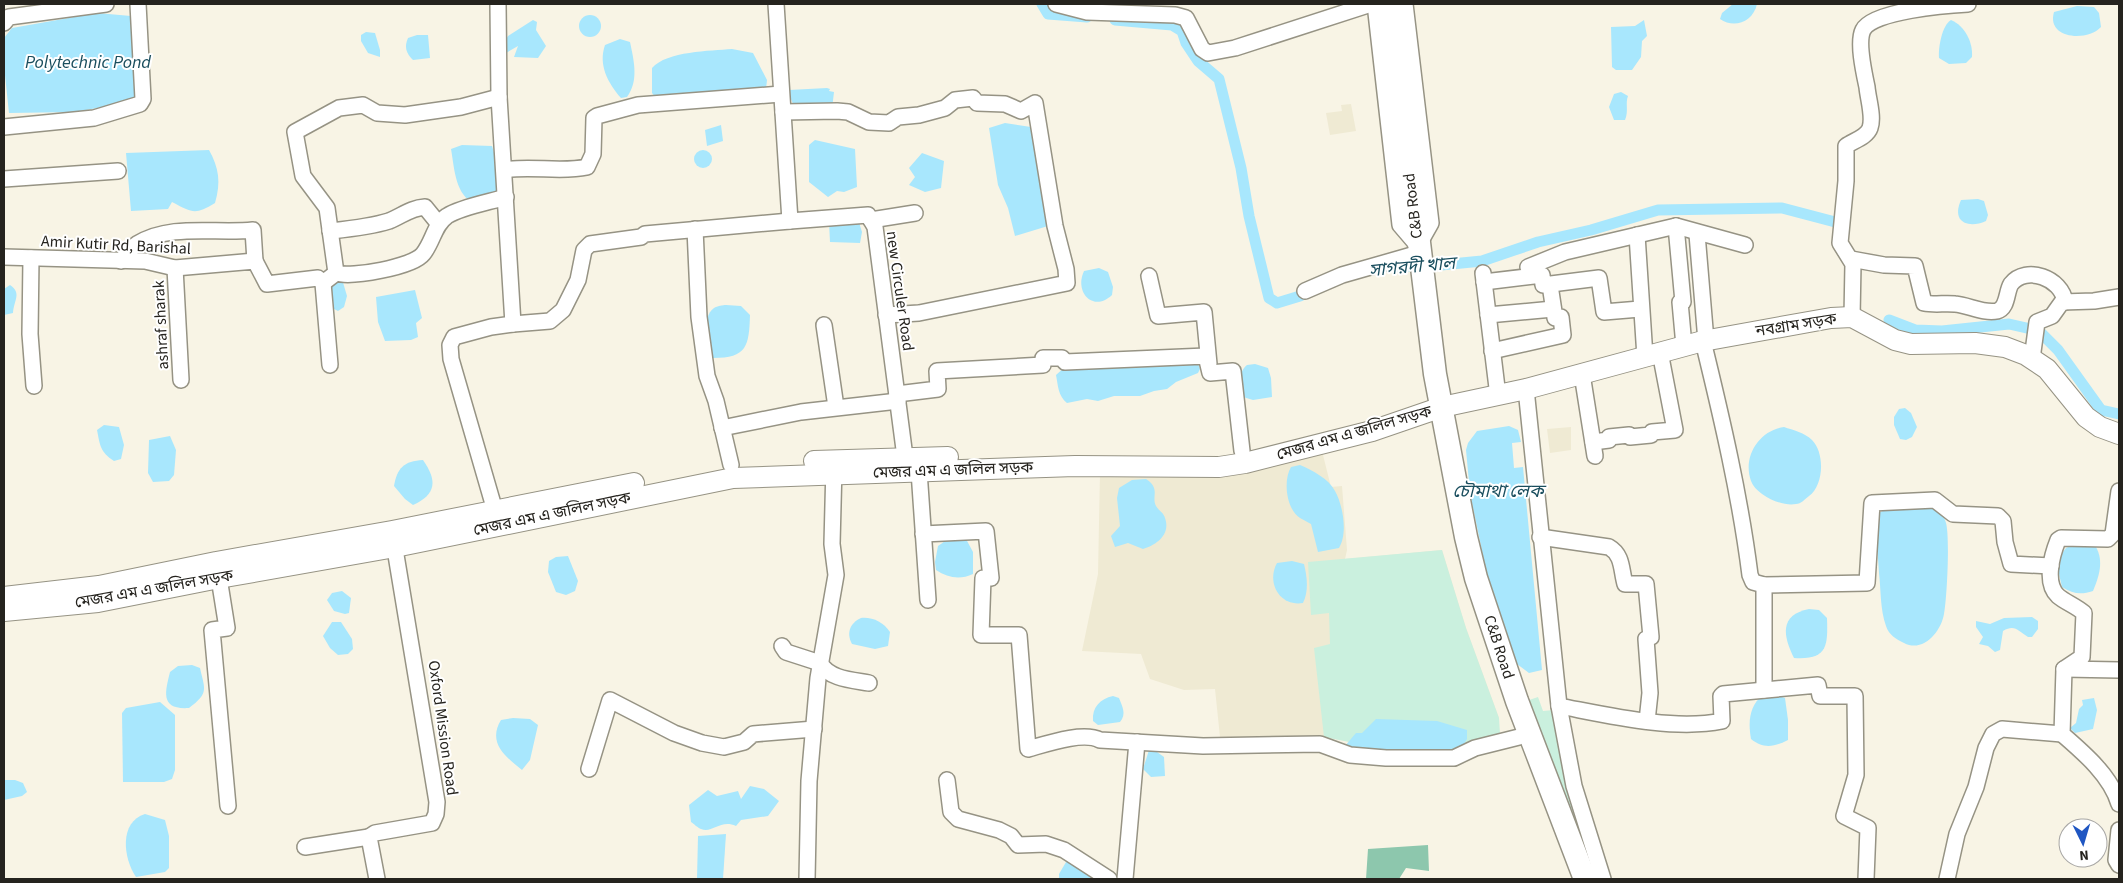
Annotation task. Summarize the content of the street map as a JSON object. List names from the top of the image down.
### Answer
{
  "streets": {
    "highway": ["C&B Road"],
    "main road": ["নবগ্রাম সড়ক", "মেজর এম এ জলিল সড়ক"],
    "street": [
      "Amir Kutir Rd, Barishal",
      "new Circuler Road",
      "ashraf sharak",
      "Oxford Mission Road"
    ]
  },
  "crossings": [
    ["C&B Road", "নবগ্রাম সড়ক"],
    ["C&B Road", "মেজর এম এ জলিল সড়ক"],
    ["Amir Kutir Rd, Barishal", "ashraf sharak"],
    ["new Circuler Road", "মেজর এম এ জলিল সড়ক"],
    ["নবগ্রাম সড়ক", "মেজর এম এ জলিল সড়ক"],
    ["মেজর এম এ জলিল সড়ক", "Oxford Mission Road"]
  ],
  "water": ["Polytechnic Pond", "সাগরদী খাল", "চৌমাথা লেক"],
  "north": "bottom"
}
